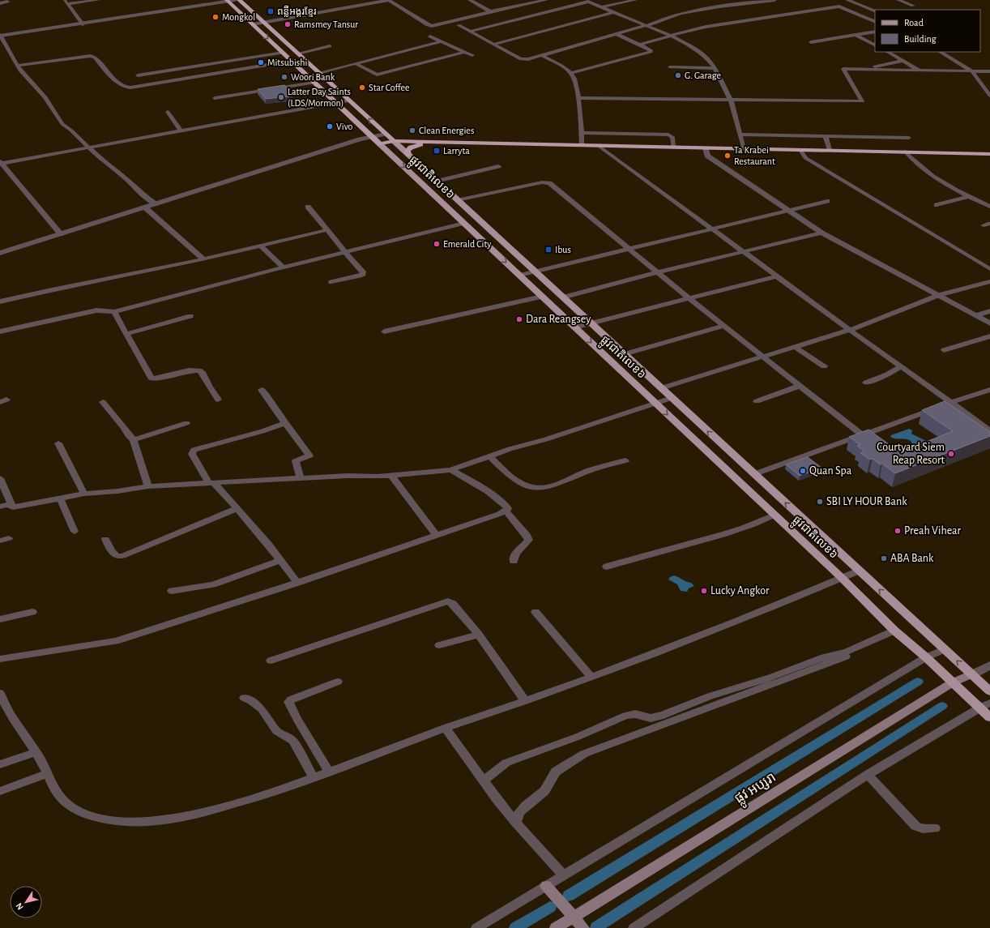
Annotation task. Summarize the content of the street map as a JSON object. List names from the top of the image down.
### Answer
{
  "streets": {
    "highway": ["ផ្លូវជាតិលេខ៦"],
    "main road": ["ផ្លូវ អប្សរា"]
  },
  "crossings": [
    ["ផ្លូវជាតិលេខ៦", "ផ្លូវ អប្សរា"]
  ],
  "places": {
    "transit": ["ពន្លឺអង្គរខ្មែរ", "Larryta", "Ibus"],
    "other": [
      "Mongkol",
      "Ramsmey Tansur",
      "Mitsubishi",
      "G. Garage",
      "Woori Bank",
      "Star Coffee",
      "Latter Day Saints (LDS/Mormon)",
      "Vivo",
      "Clean Energies",
      "Ta Krabei Restaurant",
      "Emerald City",
      "Dara Reangsey",
      "Courtyard Siem Reap Resort",
      "Quan Spa",
      "SBI LY HOUR Bank",
      "Preah Vihear",
      "ABA Bank",
      "Lucky Angkor"
    ]
  },
  "legend": ["Road", "Building"],
  "north": "bottom left"
}
